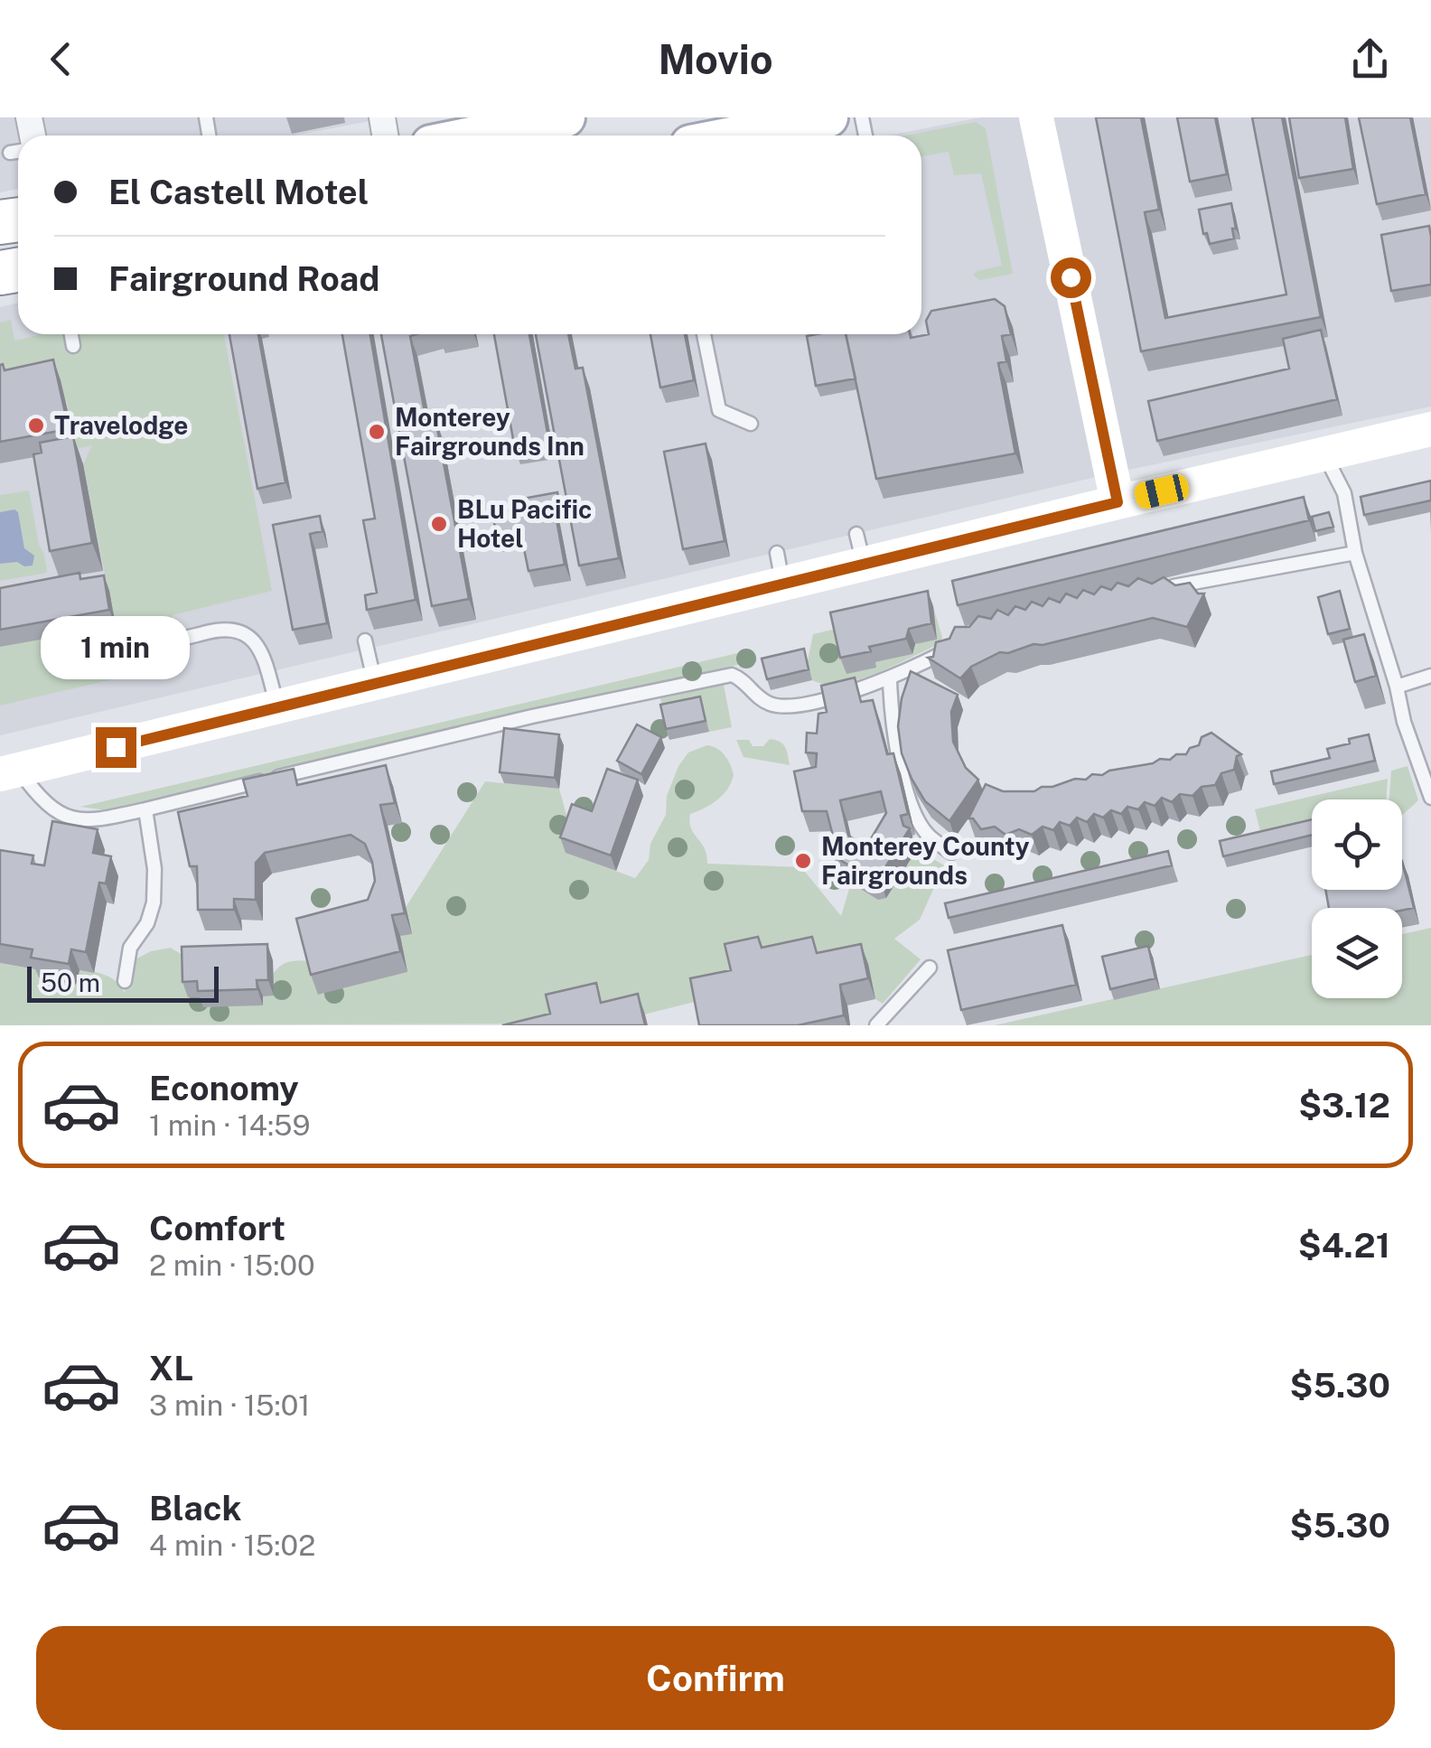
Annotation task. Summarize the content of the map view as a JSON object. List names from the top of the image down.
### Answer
{
  "places": [
    "Travelodge",
    "Monterey Fairgrounds Inn",
    "BLu Pacific Hotel",
    "Monterey County Fairgrounds"
  ],
  "scale_bar": "50 m",
  "page": {
    "header": "Movio",
    "banner": ["El Castell Motel", "Fairground Road"],
    "bubble": "1 min",
    "scale": "50 m",
    "list": [
      {
        "name": "Economy",
        "note": "1 min · 14:59",
        "value": "$3.12"
      },
      {
        "name": "Comfort",
        "note": "2 min · 15:00",
        "value": "$4.21"
      },
      {
        "name": "XL",
        "note": "3 min · 15:01",
        "value": "$5.30"
      },
      {
        "name": "Black",
        "note": "4 min · 15:02",
        "value": "$5.30"
      }
    ],
    "buttons": "Confirm"
  }
}
